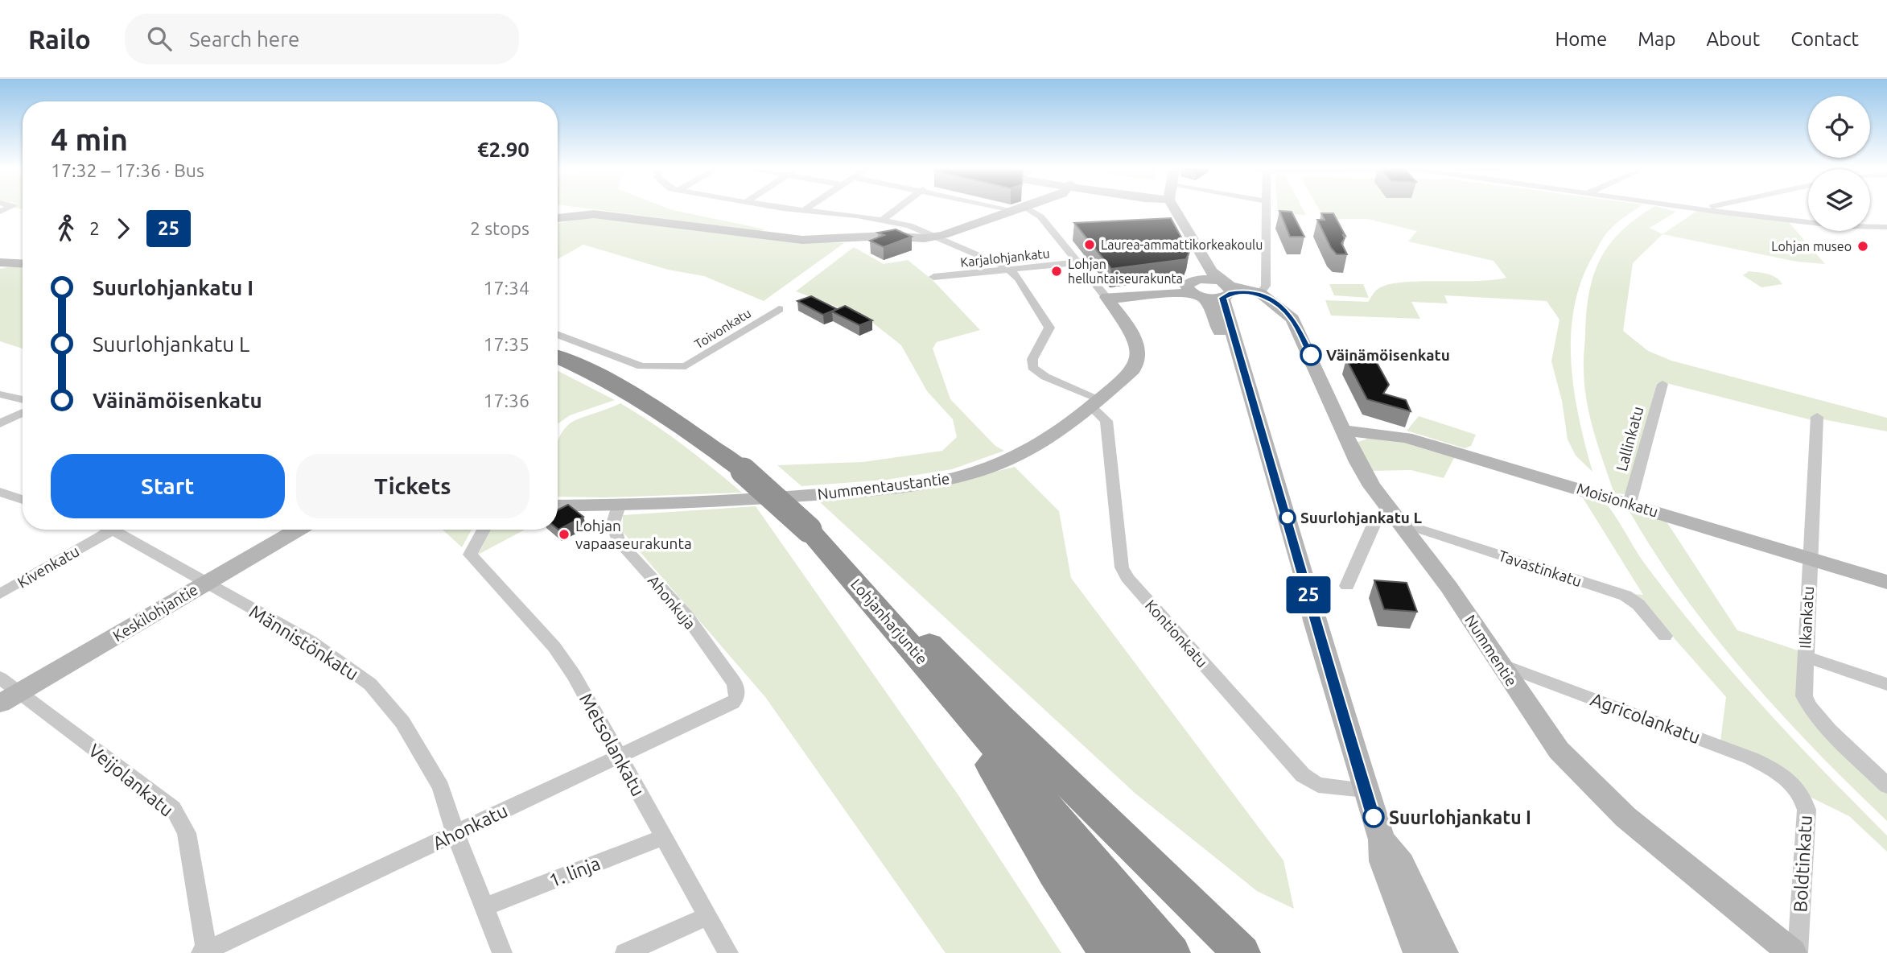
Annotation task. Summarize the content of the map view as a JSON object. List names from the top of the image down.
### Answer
{
  "streets": {
    "highway": ["Lohjanharjuntie"],
    "street": [
      "Karjalohjankatu",
      "Toivonkatu",
      "Lallinkatu",
      "Nummentaustantie",
      "Moisionkatu",
      "Kivenkatu",
      "Tavastinkatu",
      "Ahonkuja",
      "Keskilohjantie",
      "Ilkankatu",
      "Kontionkatu",
      "Männistönkatu",
      "Nummentie",
      "Agricolankatu",
      "Metsolankatu",
      "Veijolankatu",
      "Ahonkatu",
      "Boldtinkatu",
      "1. linja"
    ]
  },
  "crossings": [
    ["Lallinkatu", "Moisionkatu"],
    ["Nummentaustantie", "Ahonkuja"],
    ["Nummentaustantie", "Kontionkatu"],
    ["Moisionkatu", "Ilkankatu"],
    ["Moisionkatu", "Nummentie"],
    ["Tavastinkatu", "Nummentie"],
    ["Ahonkuja", "Ahonkatu"],
    ["Keskilohjantie", "Männistönkatu"],
    ["Keskilohjantie", "Veijolankatu"],
    ["Männistönkatu", "Ahonkatu"],
    ["Männistönkatu", "1. linja"],
    ["Nummentie", "Agricolankatu"],
    ["Agricolankatu", "Boldtinkatu"],
    ["Metsolankatu", "Ahonkatu"],
    ["Metsolankatu", "1. linja"],
    ["Veijolankatu", "Ahonkatu"]
  ],
  "places": [
    "Laurea-ammattikorkeakoulu",
    "Lohjan museo",
    "Lohjan helluntaiseurakunta",
    "Väinämöisenkatu",
    "Suurlohjankatu L",
    "Lohjan vapaaseurakunta",
    "Suurlohjankatu I"
  ],
  "lines": ["bus line 25"],
  "page": {
    "header": "Railo",
    "search": "Search here",
    "nav": [
      "Home",
      "Map",
      "About",
      "Contact"
    ],
    "on_map": "25",
    "heading": ["4 min", "17:32 – 17:36 · Bus", "€2.90"],
    "legs": ["2", "25", "2 stops"],
    "list": [
      {
        "name": "Suurlohjankatu I",
        "value": "17:34"
      },
      {
        "name": "Suurlohjankatu L",
        "value": "17:35"
      },
      {
        "name": "Väinämöisenkatu",
        "value": "17:36"
      }
    ],
    "buttons": ["Start", "Tickets"]
  }
}
